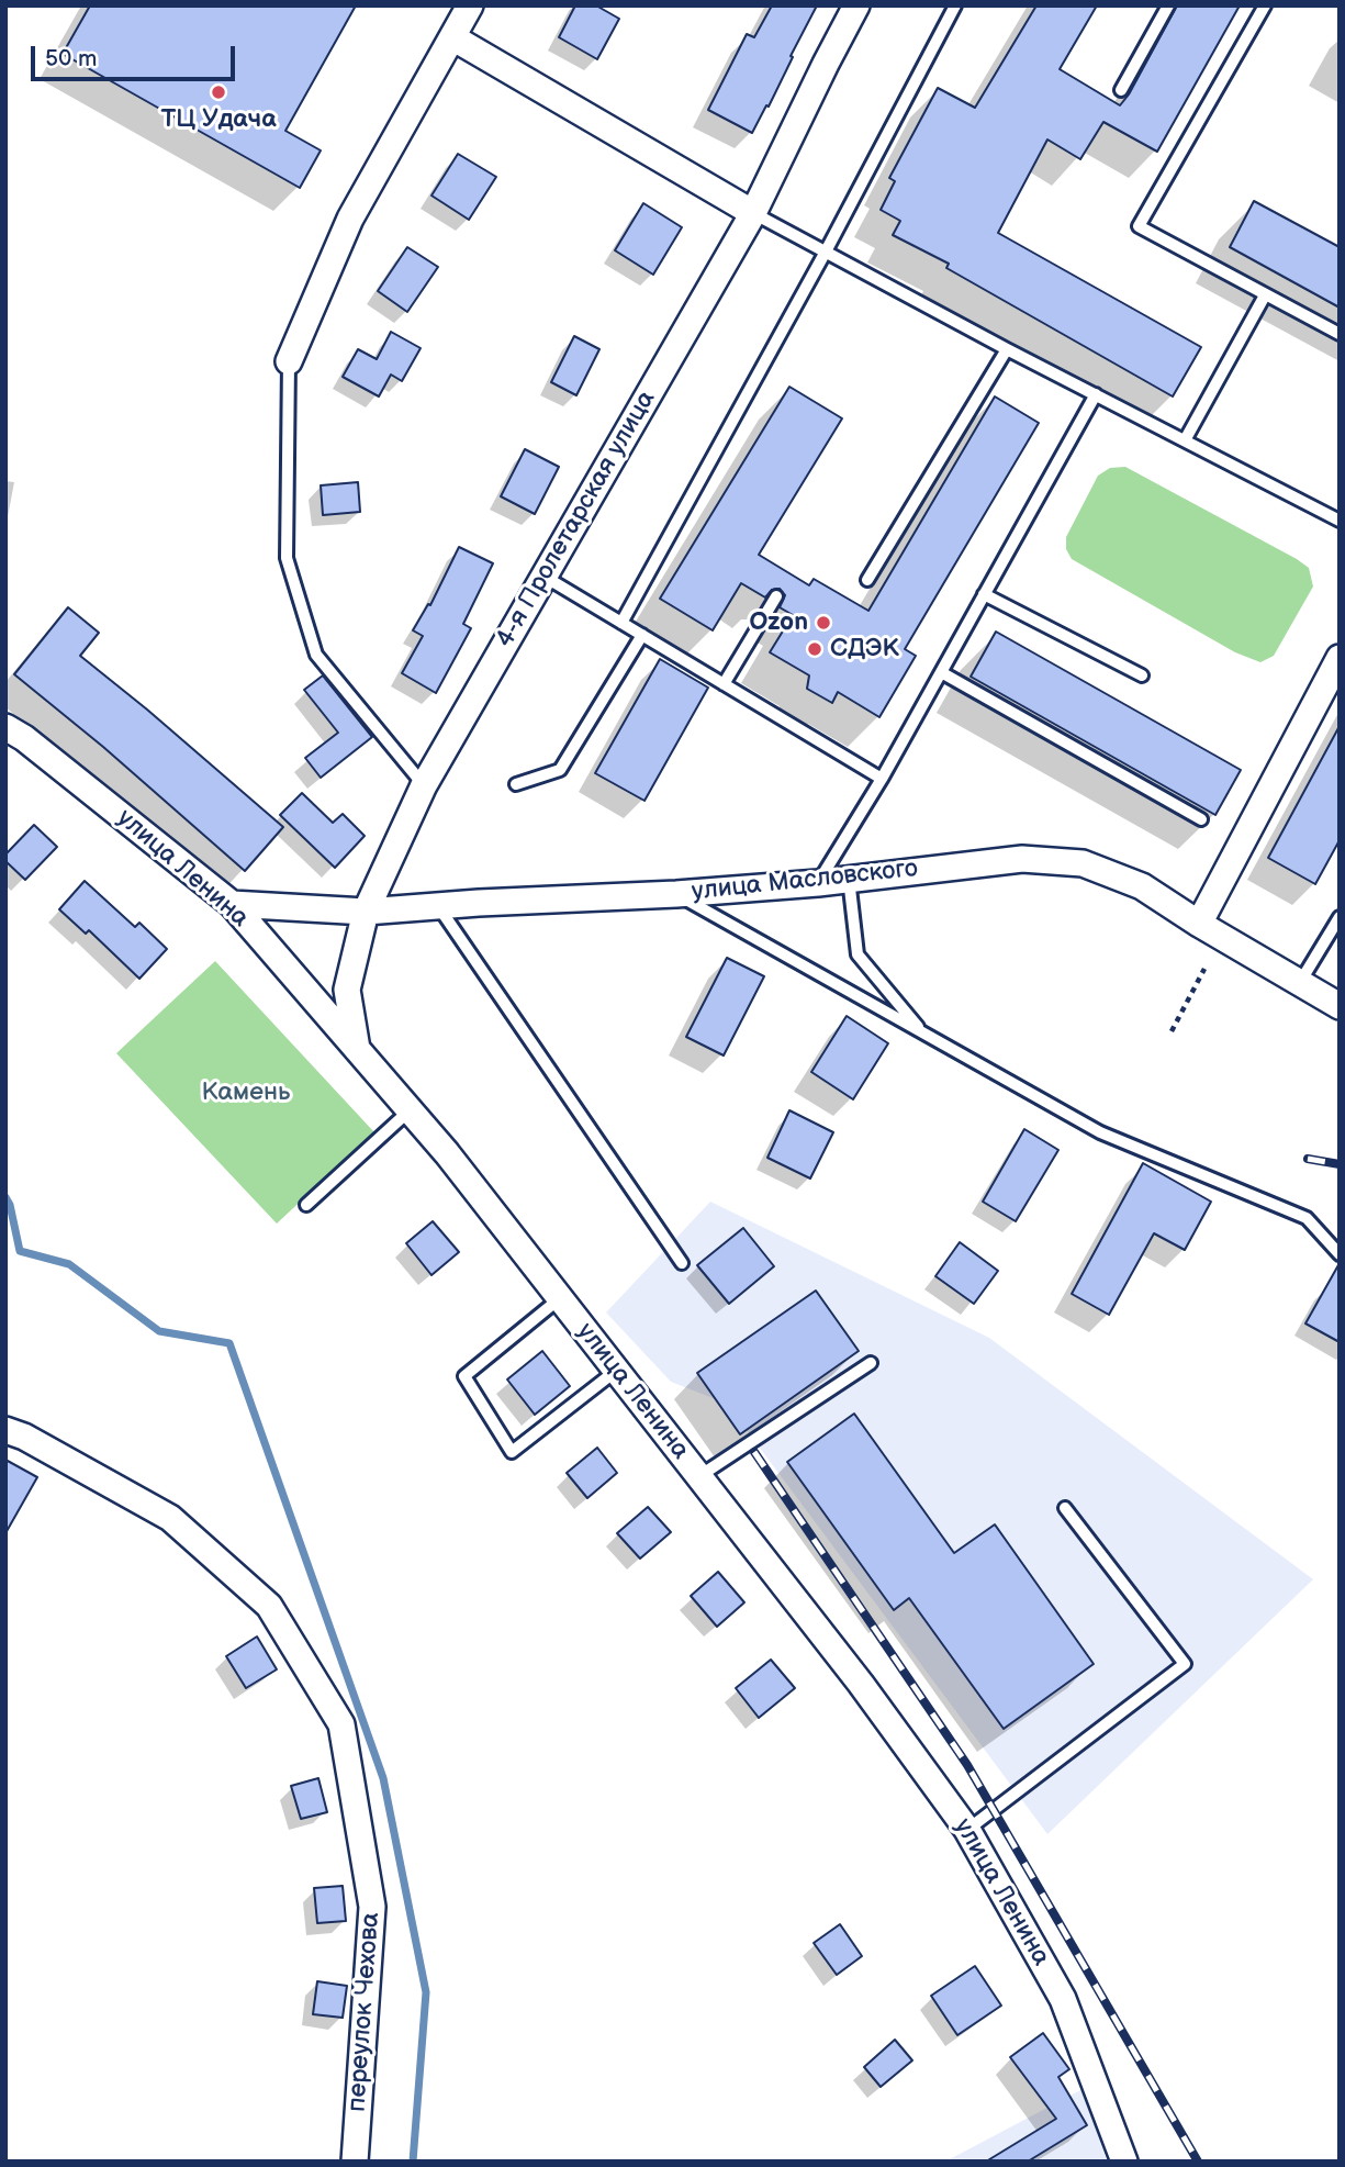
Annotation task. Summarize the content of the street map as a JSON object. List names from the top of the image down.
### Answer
{
  "streets": {
    "street": [
      "4-я Пролетарская улица",
      "улица Ленина",
      "улица Масловского",
      "переулок Чехова"
    ]
  },
  "crossings": [
    ["4-я Пролетарская улица", "улица Ленина"],
    ["4-я Пролетарская улица", "улица Масловского"],
    ["улица Ленина", "улица Масловского"]
  ],
  "parks": ["Камень"],
  "places": ["ТЦ Удача", "Ozon", "СДЭК"],
  "scale_bar": "50 m"
}
